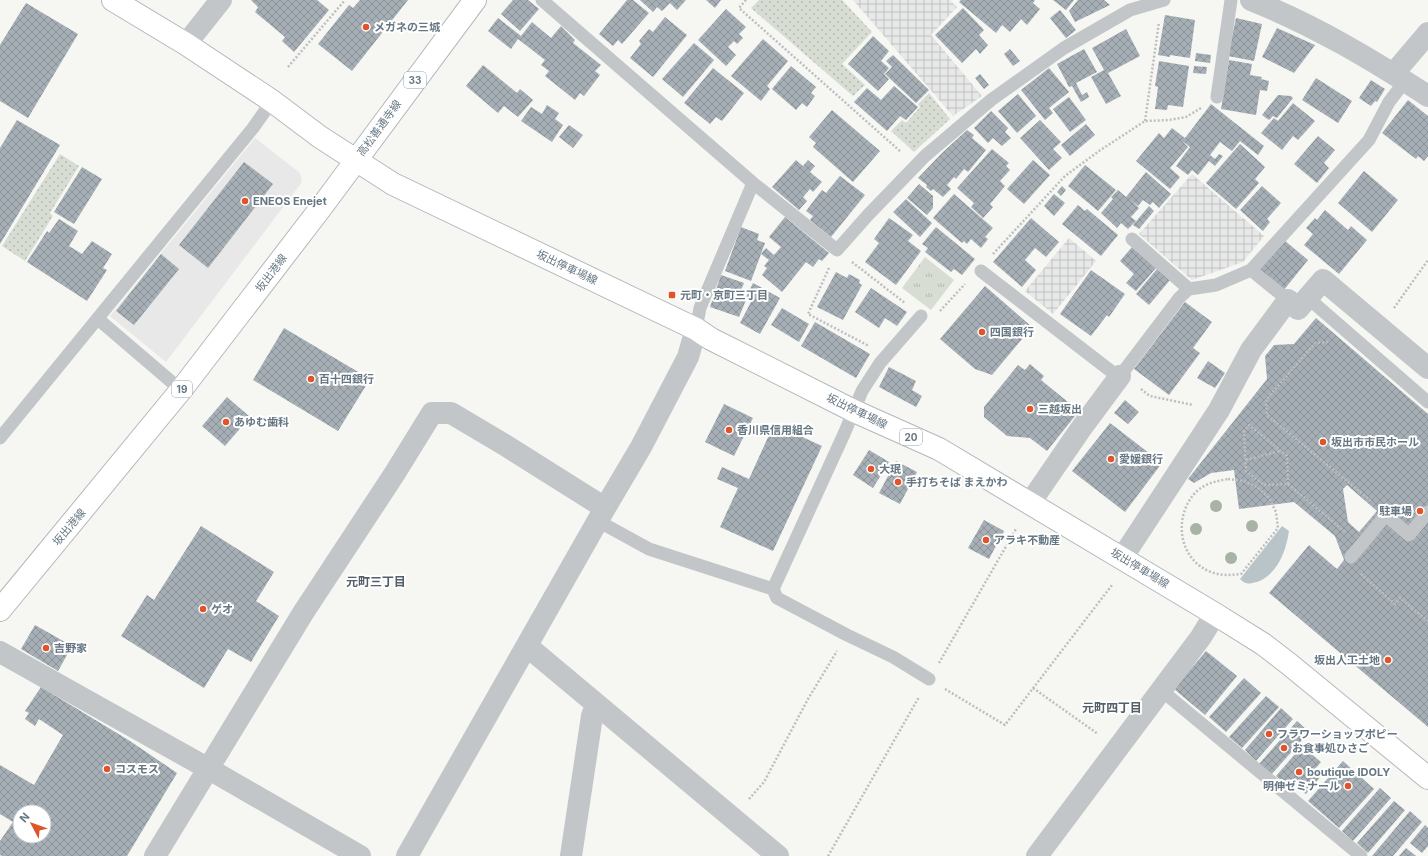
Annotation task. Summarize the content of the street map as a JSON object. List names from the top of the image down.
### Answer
{
  "streets": {
    "main road": [
      "33",
      "高松善通寺線",
      "坂出停車場線",
      "坂出港線",
      "19",
      "20"
    ]
  },
  "crossings": [
    ["高松善通寺線", "坂出停車場線"],
    ["高松善通寺線", "坂出港線"],
    ["坂出停車場線", "坂出港線"]
  ],
  "districts": ["元町三丁目", "元町四丁目"],
  "places": {
    "other": [
      "メガネの三城",
      "ENEOS Enejet",
      "四国銀行",
      "百十四銀行",
      "三越坂出",
      "あゆむ歯科",
      "香川県信用組合",
      "坂出市市民ホール",
      "愛媛銀行",
      "大珉",
      "手打ちそば まえかわ",
      "駐車場",
      "アラキ不動産",
      "ゲオ",
      "吉野家",
      "坂出人工土地",
      "フラワーショップポピー",
      "お食事処ひさご",
      "コスモス",
      "boutique IDOLY",
      "明伸ゼミナール"
    ],
    "transit": ["元町・京町三丁目"]
  },
  "north": "top left"
}
